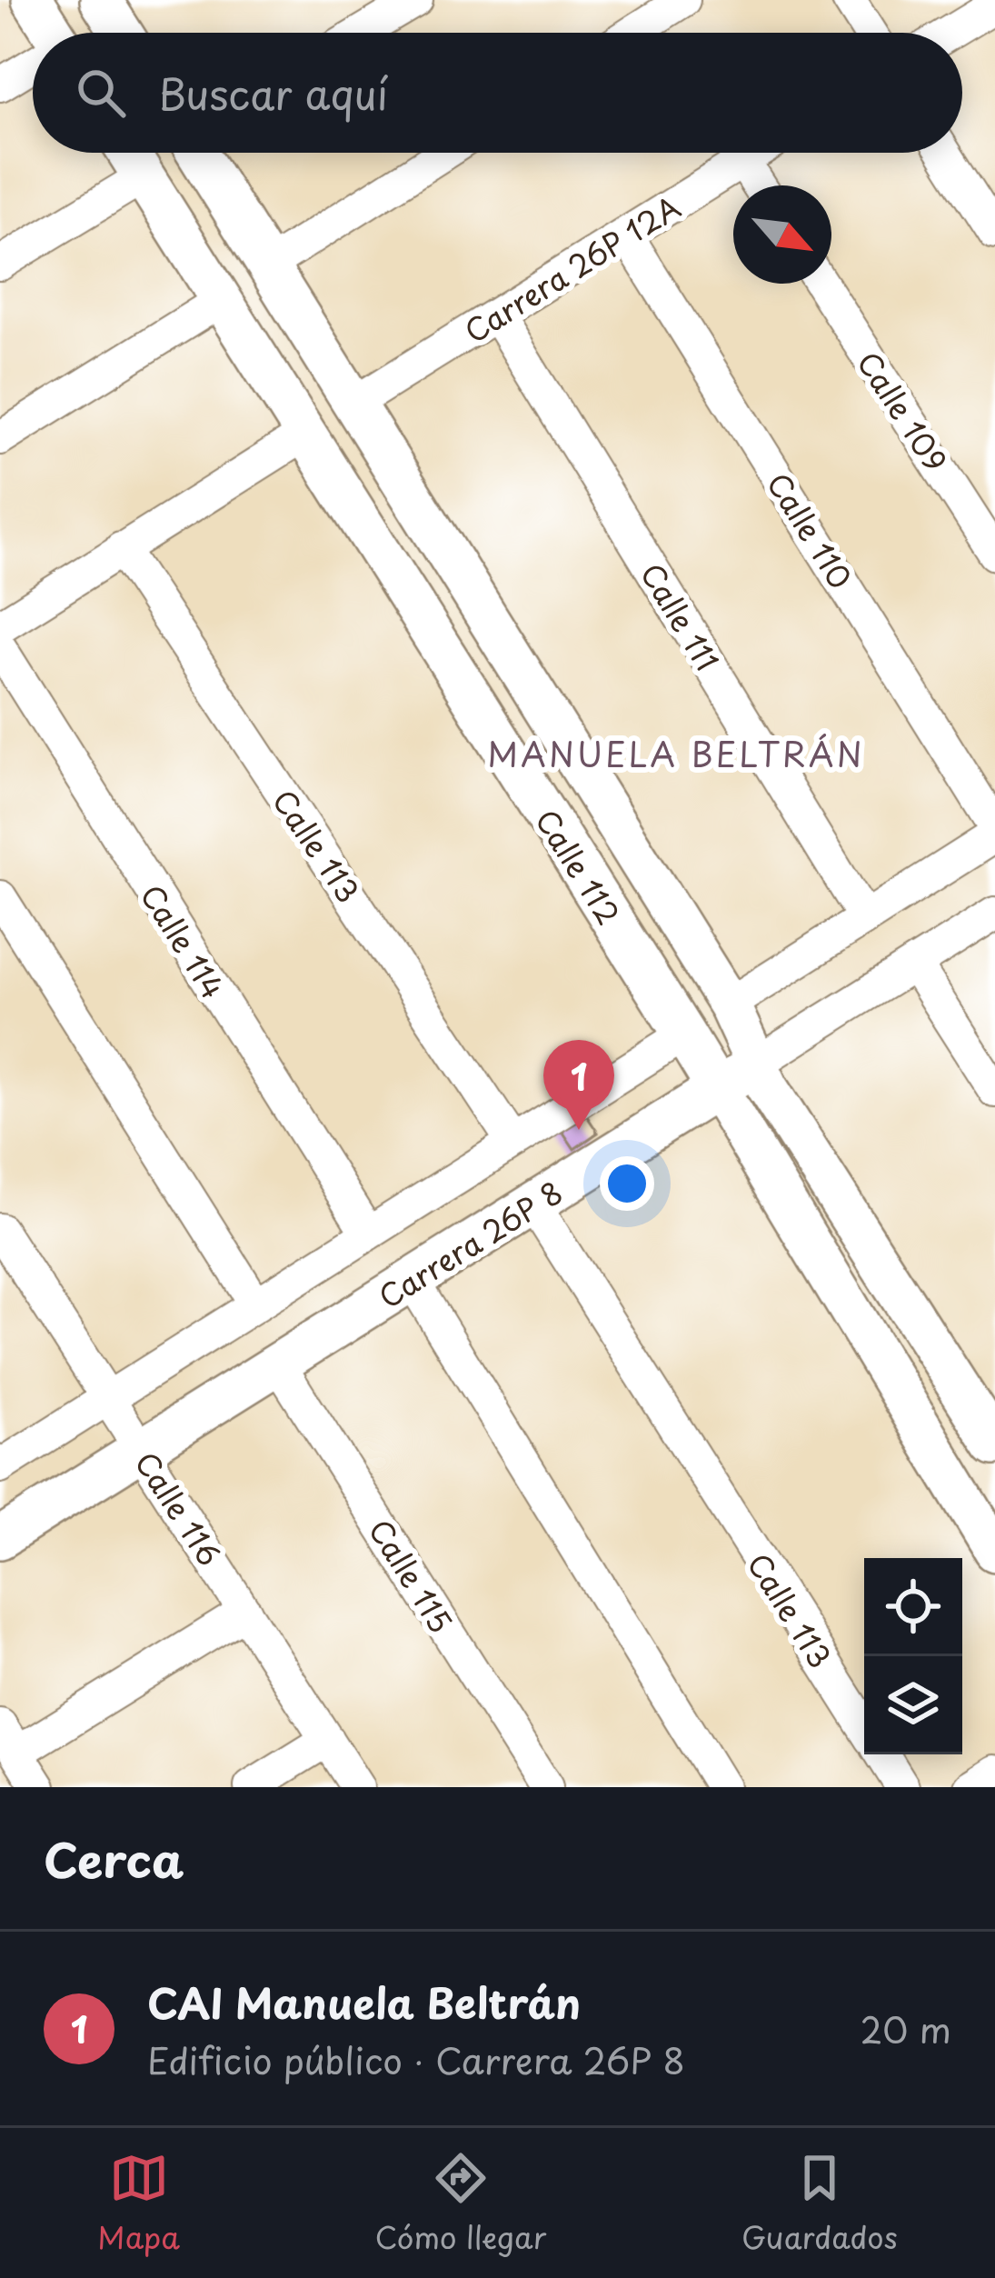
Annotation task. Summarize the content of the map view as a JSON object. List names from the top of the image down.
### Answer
{
  "streets": {
    "street": [
      "Carrera 26P 12A",
      "Calle 109",
      "Calle 110",
      "Calle 111",
      "Calle 113",
      "Calle 112",
      "Calle 114",
      "Carrera 26P 8",
      "Calle 116",
      "Calle 115"
    ]
  },
  "crossings": [
    ["Carrera 26P 12A", "Calle 110"],
    ["Carrera 26P 12A", "Calle 111"],
    ["Carrera 26P 12A", "Calle 112"],
    ["Calle 113", "Carrera 26P 8"],
    ["Calle 112", "Carrera 26P 8"],
    ["Calle 114", "Carrera 26P 8"],
    ["Carrera 26P 8", "Calle 116"],
    ["Carrera 26P 8", "Calle 115"]
  ],
  "districts": ["MANUELA BELTRÁN"],
  "north": "bottom right",
  "page": {
    "search": "Buscar aquí",
    "pins": "1",
    "heading": "Cerca",
    "list": [
      {
        "mark": "1",
        "name": "CAI Manuela Beltrán",
        "note": "Edificio público · Carrera 26P 8",
        "value": "20 m"
      }
    ],
    "nav": ["Mapa", "Cómo llegar", "Guardados"]
  }
}
